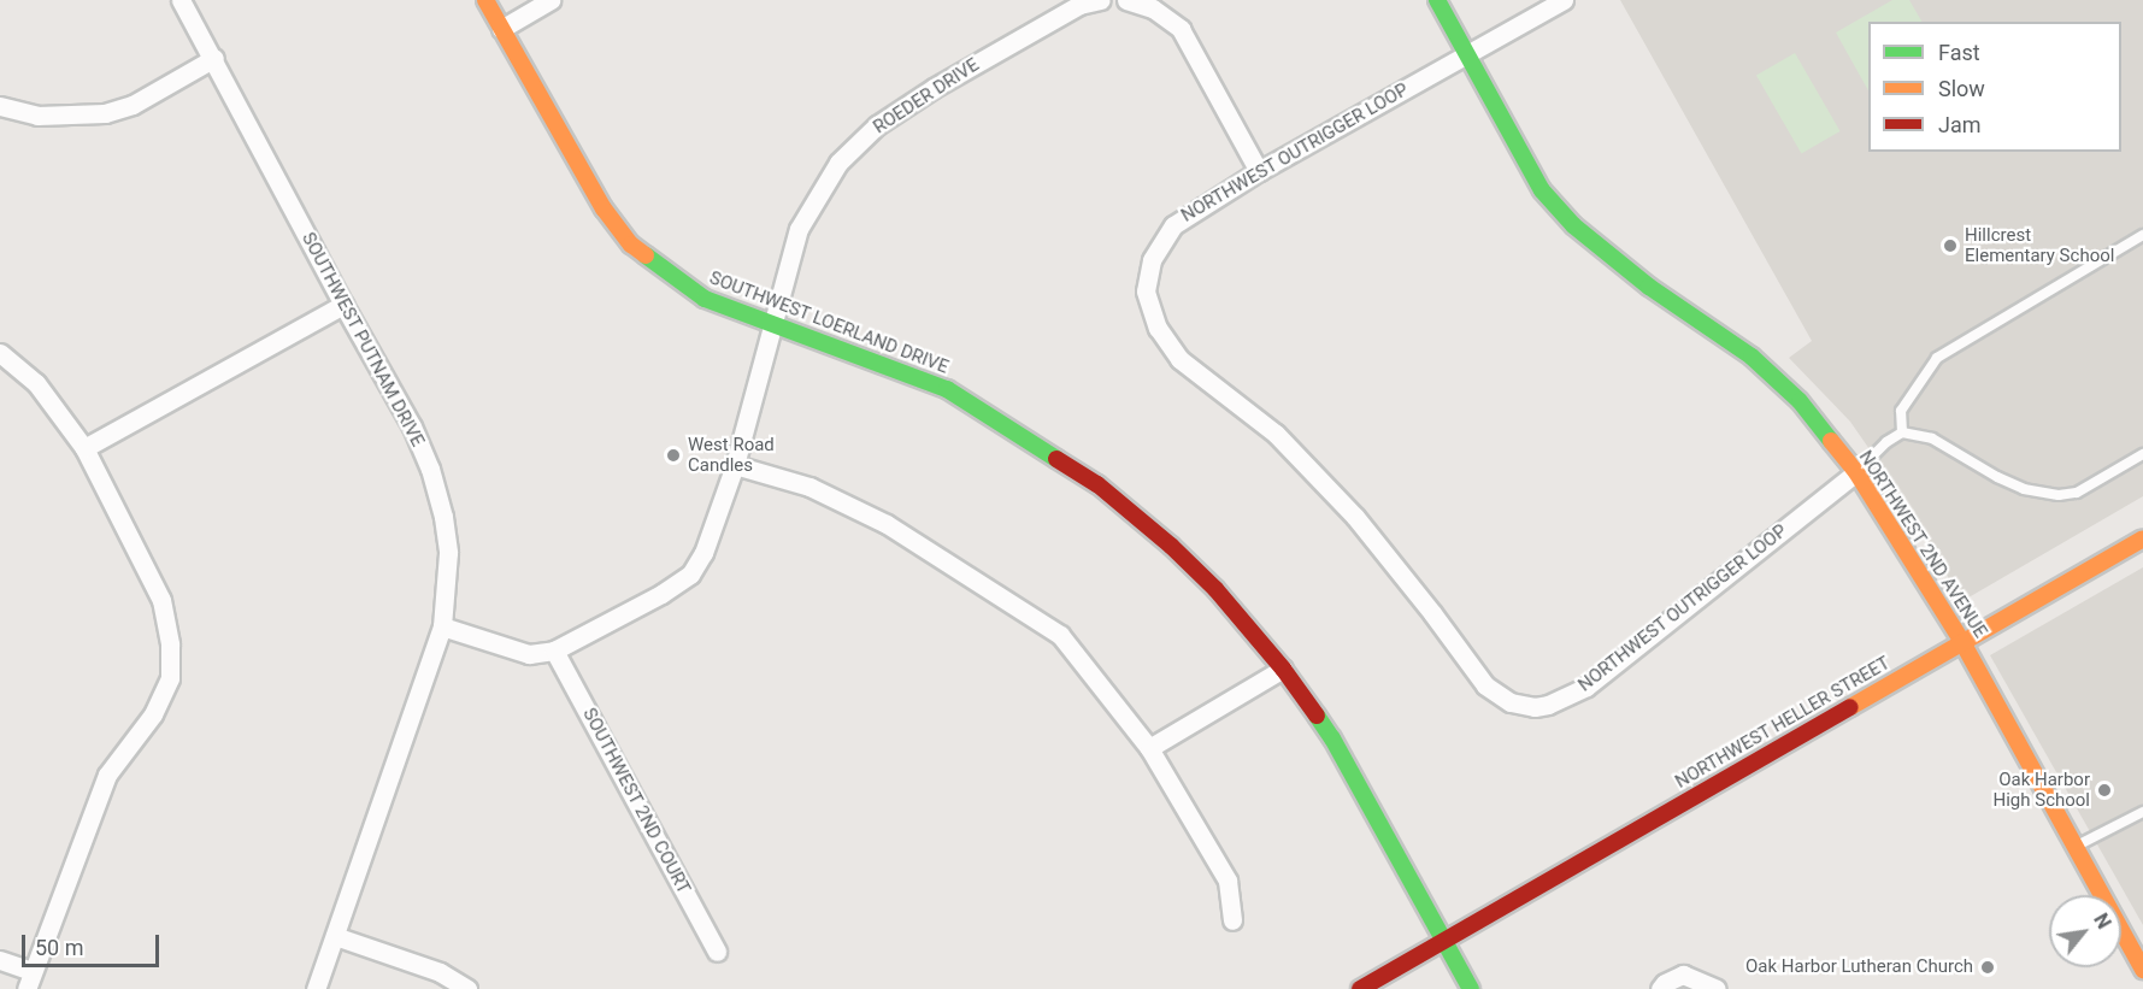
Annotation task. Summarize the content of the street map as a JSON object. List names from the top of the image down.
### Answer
{
  "streets": {
    "street": [
      "ROEDER DRIVE",
      "NORTHWEST OUTRIGGER LOOP",
      "SOUTHWEST LOERLAND DRIVE",
      "SOUTHWEST PUTNAM DRIVE",
      "NORTHWEST 2ND AVENUE",
      "NORTHWEST HELLER STREET",
      "SOUTHWEST 2ND COURT"
    ]
  },
  "crossings": [
    ["ROEDER DRIVE", "SOUTHWEST LOERLAND DRIVE"],
    ["ROEDER DRIVE", "SOUTHWEST 2ND COURT"],
    ["NORTHWEST OUTRIGGER LOOP", "NORTHWEST 2ND AVENUE"],
    ["SOUTHWEST LOERLAND DRIVE", "NORTHWEST HELLER STREET"],
    ["NORTHWEST 2ND AVENUE", "NORTHWEST HELLER STREET"]
  ],
  "places": [
    "Hillcrest Elementary School",
    "West Road Candles",
    "Oak Harbor High School",
    "Oak Harbor Lutheran Church"
  ],
  "legend": ["Fast", "Slow", "Jam"],
  "scale_bar": "50 m",
  "north": "top right"
}
